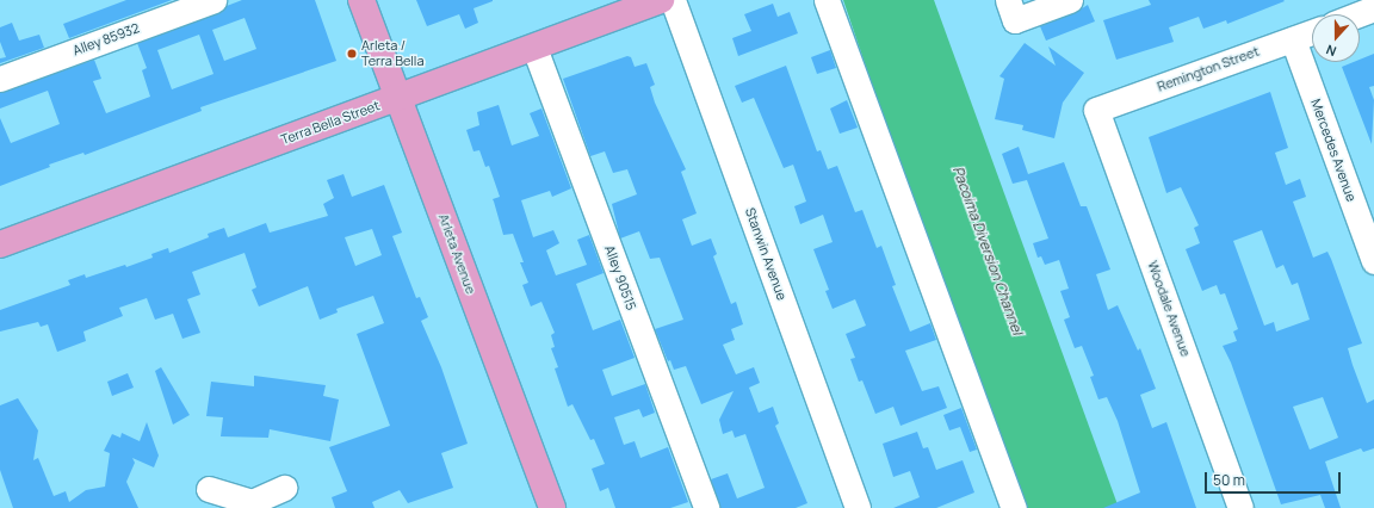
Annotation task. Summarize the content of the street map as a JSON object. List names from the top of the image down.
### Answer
{
  "streets": {
    "main road": ["Terra Bella Street", "Arleta Avenue"],
    "street": [
      "Alley 85932",
      "Remington Street",
      "Mercedes Avenue",
      "Stanwin Avenue",
      "Alley 90515",
      "Woodale Avenue"
    ]
  },
  "crossings": [
    ["Remington Street", "Mercedes Avenue"],
    ["Remington Street", "Woodale Avenue"],
    ["Terra Bella Street", "Arleta Avenue"],
    ["Terra Bella Street", "Alley 90515"]
  ],
  "water": ["Pacoima Diversion Channel"],
  "places": ["Arleta / Terra Bella"],
  "scale_bar": "50 m",
  "north": "bottom"
}
